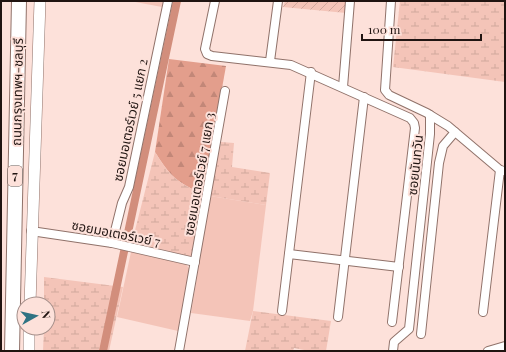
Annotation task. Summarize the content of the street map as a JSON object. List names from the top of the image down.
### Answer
{
  "streets": {
    "highway": ["ถนนกรุงเทพฯ-ชลบุรี", "7"],
    "street": [
      "ซอยมอเตอร์เวย์ 5 แยก 2",
      "ซอยนันทวัน",
      "ซอยมอเตอร์เวย์ 7 แยก 3",
      "ซอยมอเตอร์เวย์ 7"
    ]
  },
  "crossings": [
    ["ซอยมอเตอร์เวย์ 5 แยก 2", "ซอยมอเตอร์เวย์ 7"],
    ["ซอยมอเตอร์เวย์ 7 แยก 3", "ซอยมอเตอร์เวย์ 7"]
  ],
  "scale_bar": "100 m",
  "north": "right"
}
